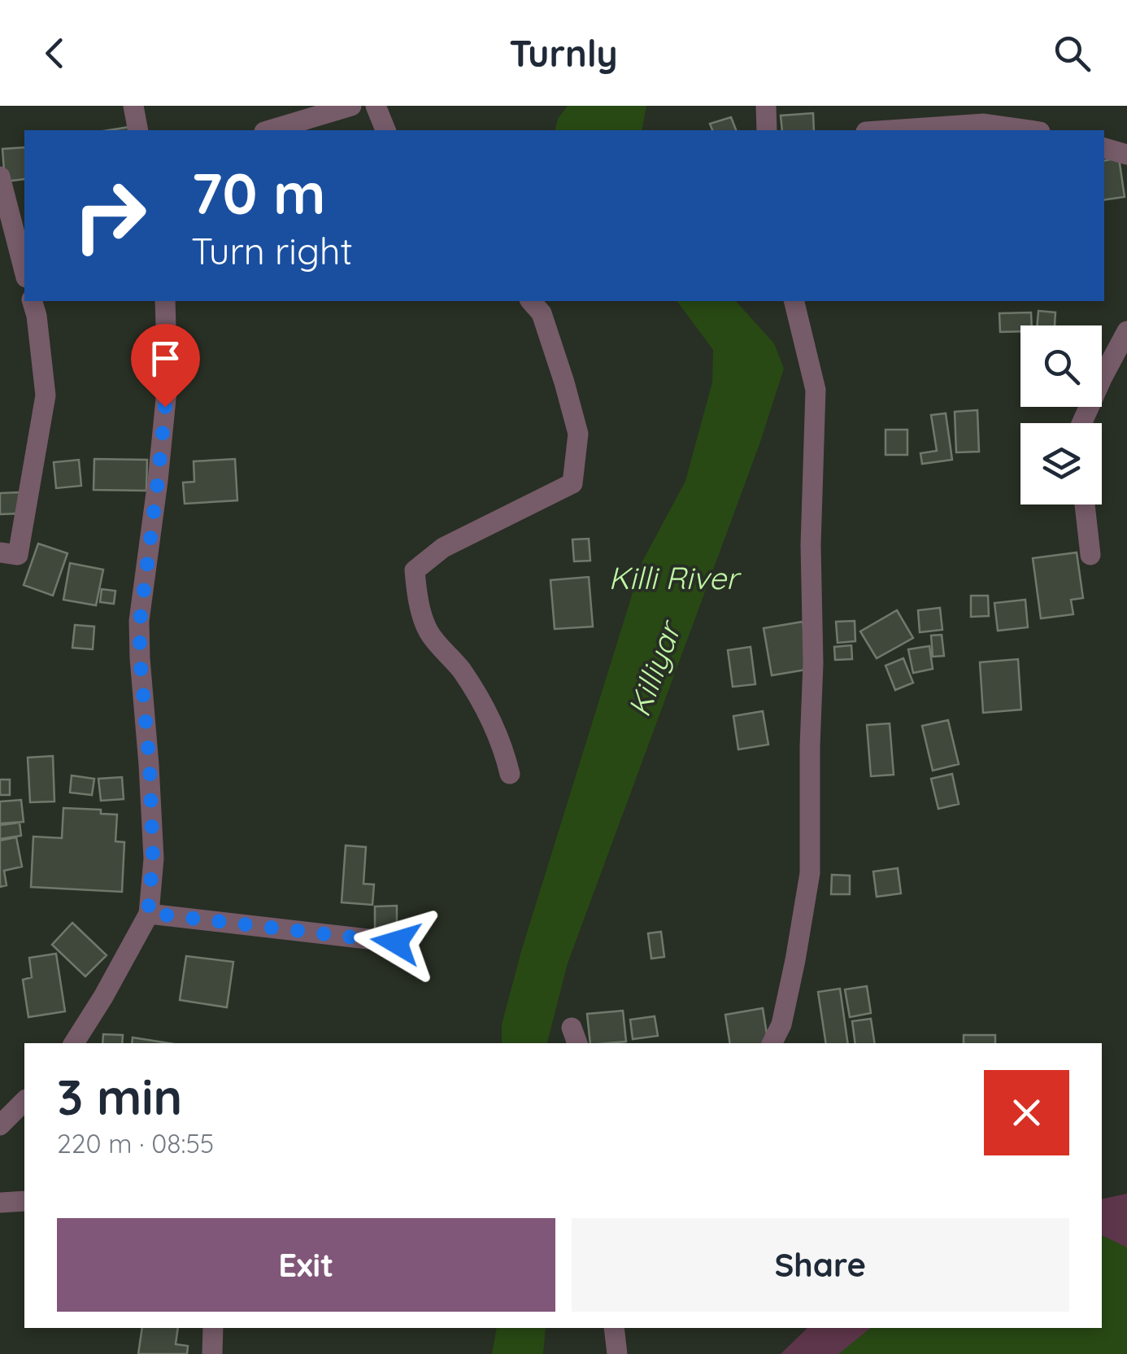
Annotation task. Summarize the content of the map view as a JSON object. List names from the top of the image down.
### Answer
{
  "water": ["Killi River", "Killiyar"],
  "page": {
    "header": "Turnly",
    "turn": ["70 m", "Turn right"],
    "heading": ["3 min", "220 m · 08:55"],
    "buttons": ["Exit", "Share"]
  }
}
